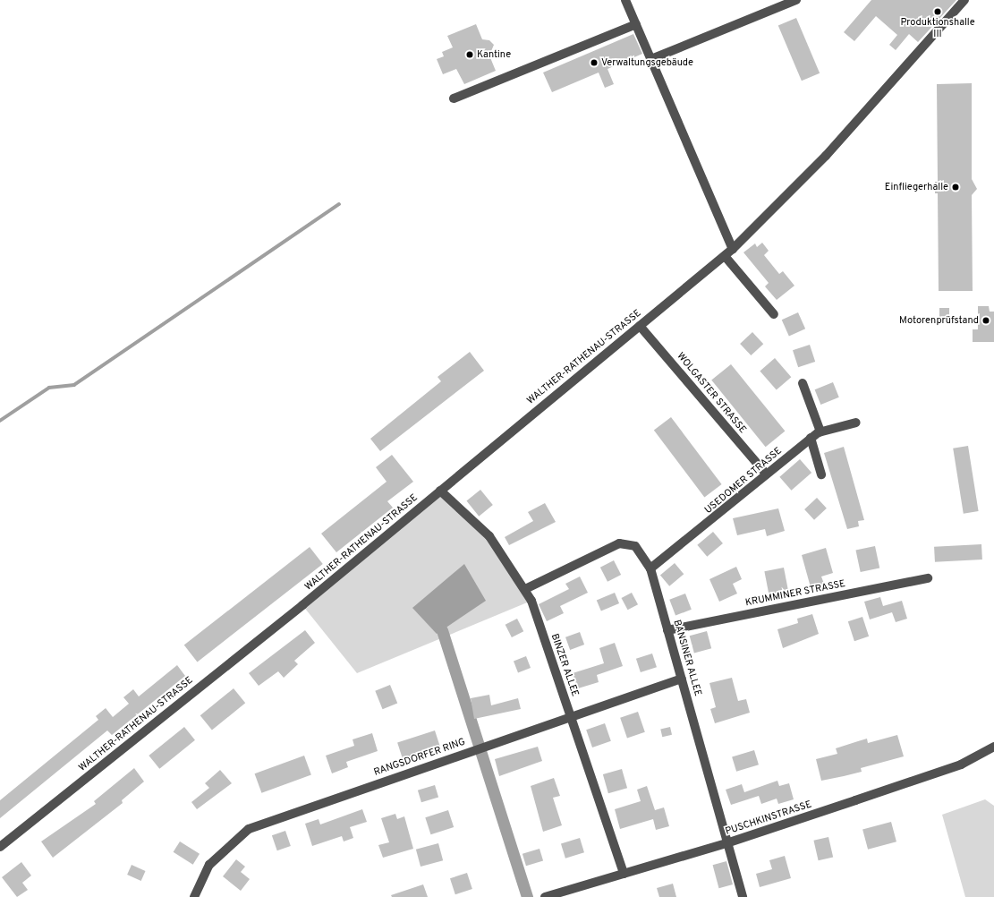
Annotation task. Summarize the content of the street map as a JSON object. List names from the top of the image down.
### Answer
{
  "streets": {
    "street": [
      "WALTHER-RATHENAU-STRASSE",
      "WOLGASTER STRASSE",
      "USEDOMER STRASSE",
      "KRUMMINER STRASSE",
      "BANSINER ALLEE",
      "BINZER ALLEE",
      "RANGSDORFER RING",
      "PUSCHKINSTRASSE"
    ]
  },
  "crossings": [
    ["WALTHER-RATHENAU-STRASSE", "WOLGASTER STRASSE"],
    ["WALTHER-RATHENAU-STRASSE", "BINZER ALLEE"],
    ["WOLGASTER STRASSE", "USEDOMER STRASSE"],
    ["USEDOMER STRASSE", "BANSINER ALLEE"],
    ["KRUMMINER STRASSE", "BANSINER ALLEE"],
    ["BANSINER ALLEE", "BINZER ALLEE"],
    ["BANSINER ALLEE", "RANGSDORFER RING"],
    ["BANSINER ALLEE", "PUSCHKINSTRASSE"],
    ["BINZER ALLEE", "RANGSDORFER RING"],
    ["BINZER ALLEE", "PUSCHKINSTRASSE"]
  ],
  "places": [
    "Produktionshalle III",
    "Kantine",
    "Verwaltungsgebäude",
    "Einfliegerhalle",
    "Motorenprüfstand"
  ]
}
